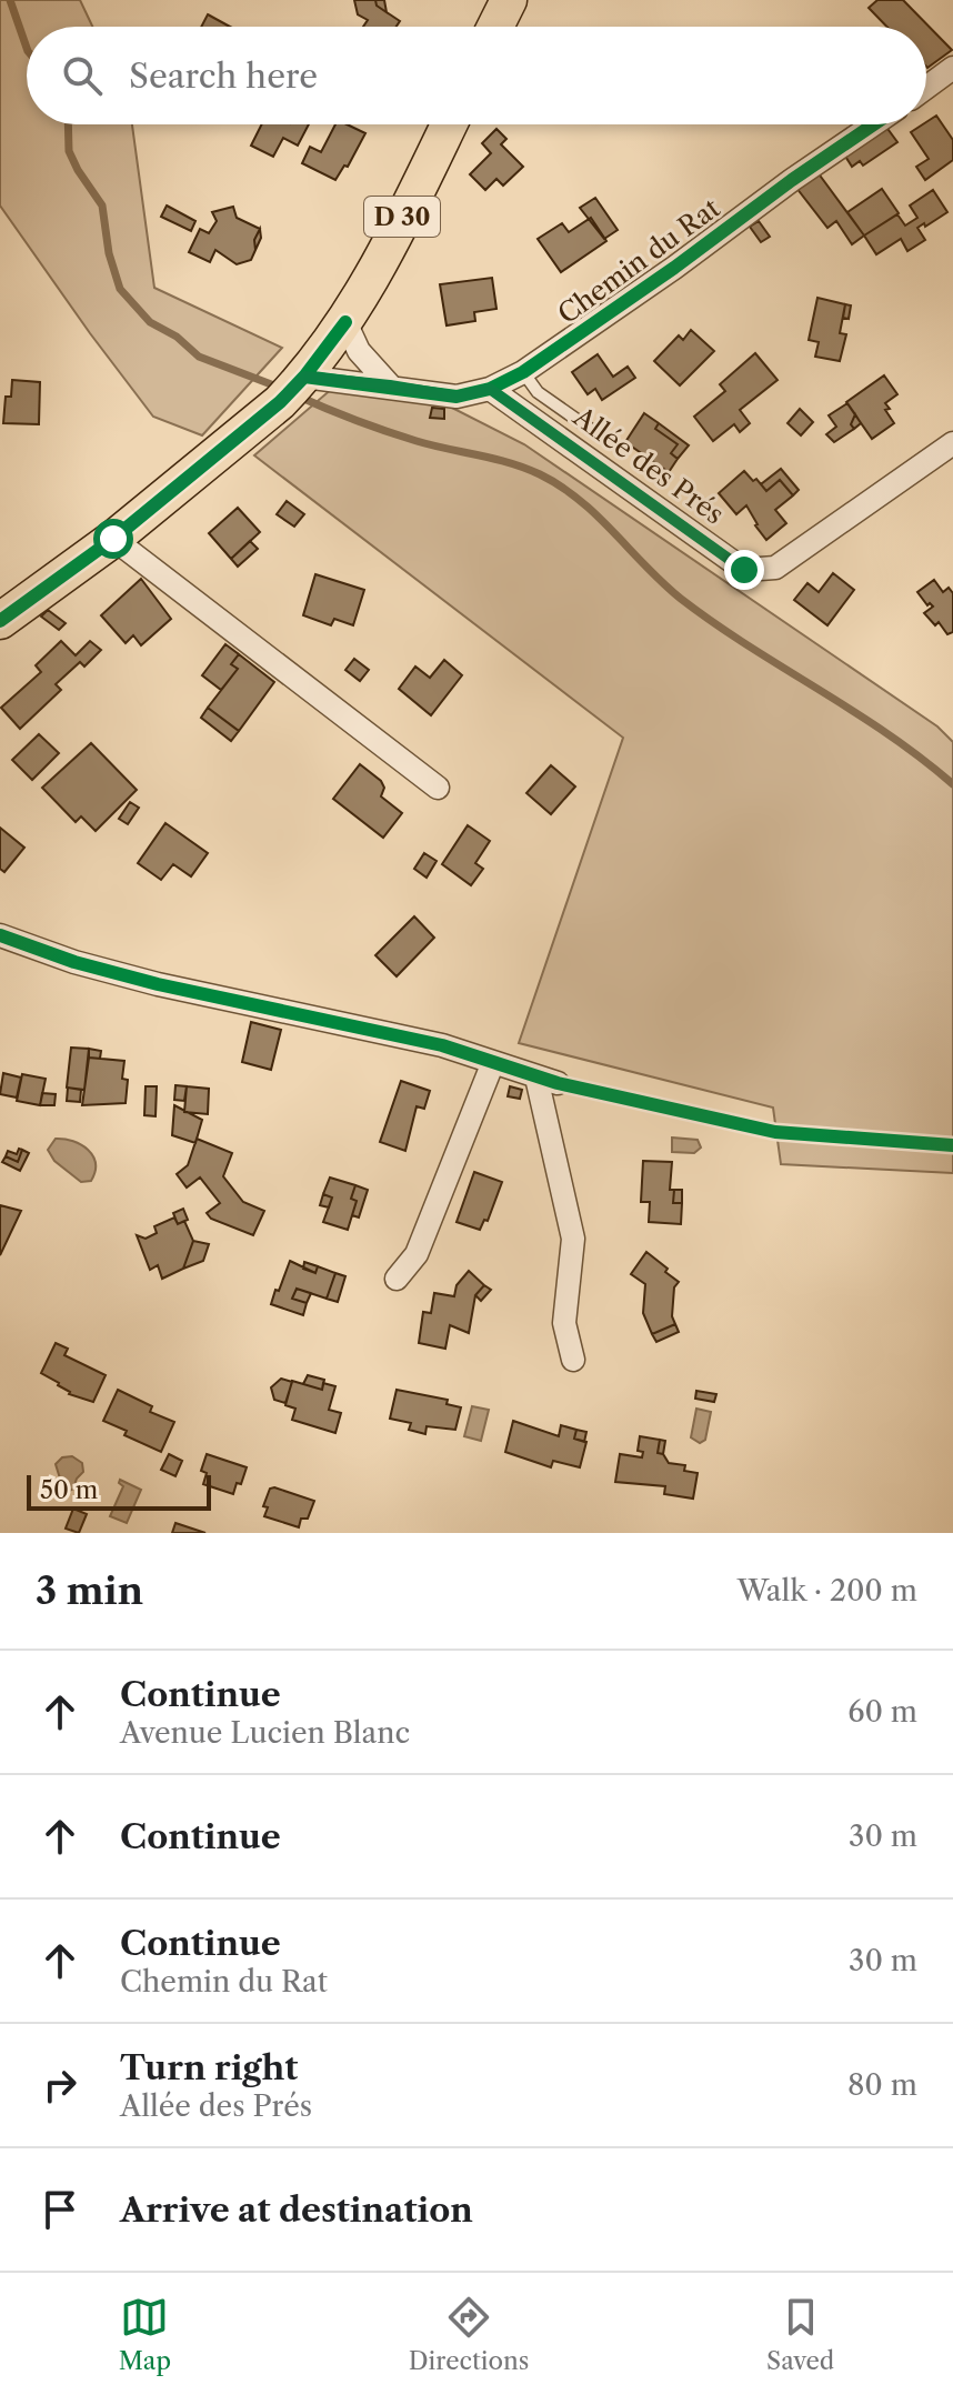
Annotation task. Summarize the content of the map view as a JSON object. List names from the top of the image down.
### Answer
{
  "streets": {
    "main road": ["D 30"],
    "street": ["Chemin du Rat", "Allée des Prés"]
  },
  "crossings": [
    ["D 30", "Chemin du Rat"],
    ["Chemin du Rat", "Allée des Prés"]
  ],
  "scale_bar": "50 m",
  "page": {
    "search": "Search here",
    "scale": "50 m",
    "heading": ["3 min", "Walk · 200 m"],
    "list": [
      ["Continue", "Avenue Lucien Blanc", "60 m"],
      ["Continue", "30 m"],
      ["Continue", "Chemin du Rat", "30 m"],
      ["Turn right", "Allée des Prés", "80 m"],
      "Arrive at destination"
    ],
    "nav": ["Map", "Directions", "Saved"]
  }
}
